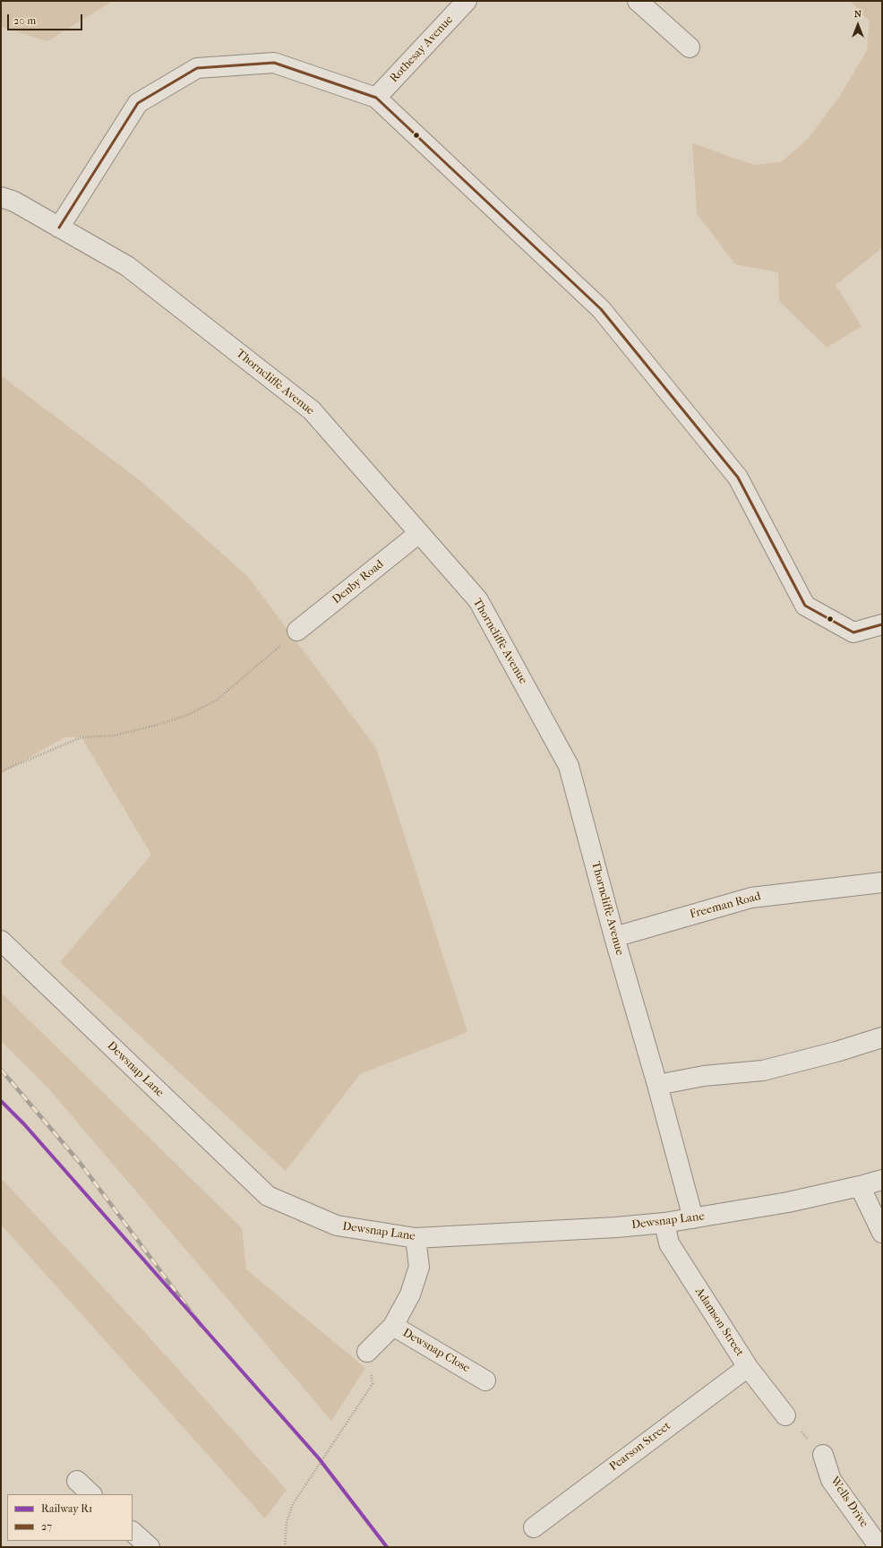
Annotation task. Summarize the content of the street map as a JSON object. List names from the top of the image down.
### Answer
{
  "streets": {
    "street": [
      "Rothesay Avenue",
      "Thorncliffe Avenue",
      "Denby Road",
      "Freeman Road",
      "Dewsnap Lane",
      "Adamson Street",
      "Dewsnap Close",
      "Pearson Street",
      "Wells Drive"
    ]
  },
  "crossings": [
    ["Thorncliffe Avenue", "Denby Road"],
    ["Thorncliffe Avenue", "Freeman Road"],
    ["Thorncliffe Avenue", "Dewsnap Lane"],
    ["Dewsnap Lane", "Adamson Street"],
    ["Dewsnap Lane", "Dewsnap Close"],
    ["Adamson Street", "Pearson Street"]
  ],
  "lines": ["transit line 27", "rail line R1"],
  "legend": ["Railway R1", "27"],
  "scale_bar": "20 m",
  "north": "top"
}
